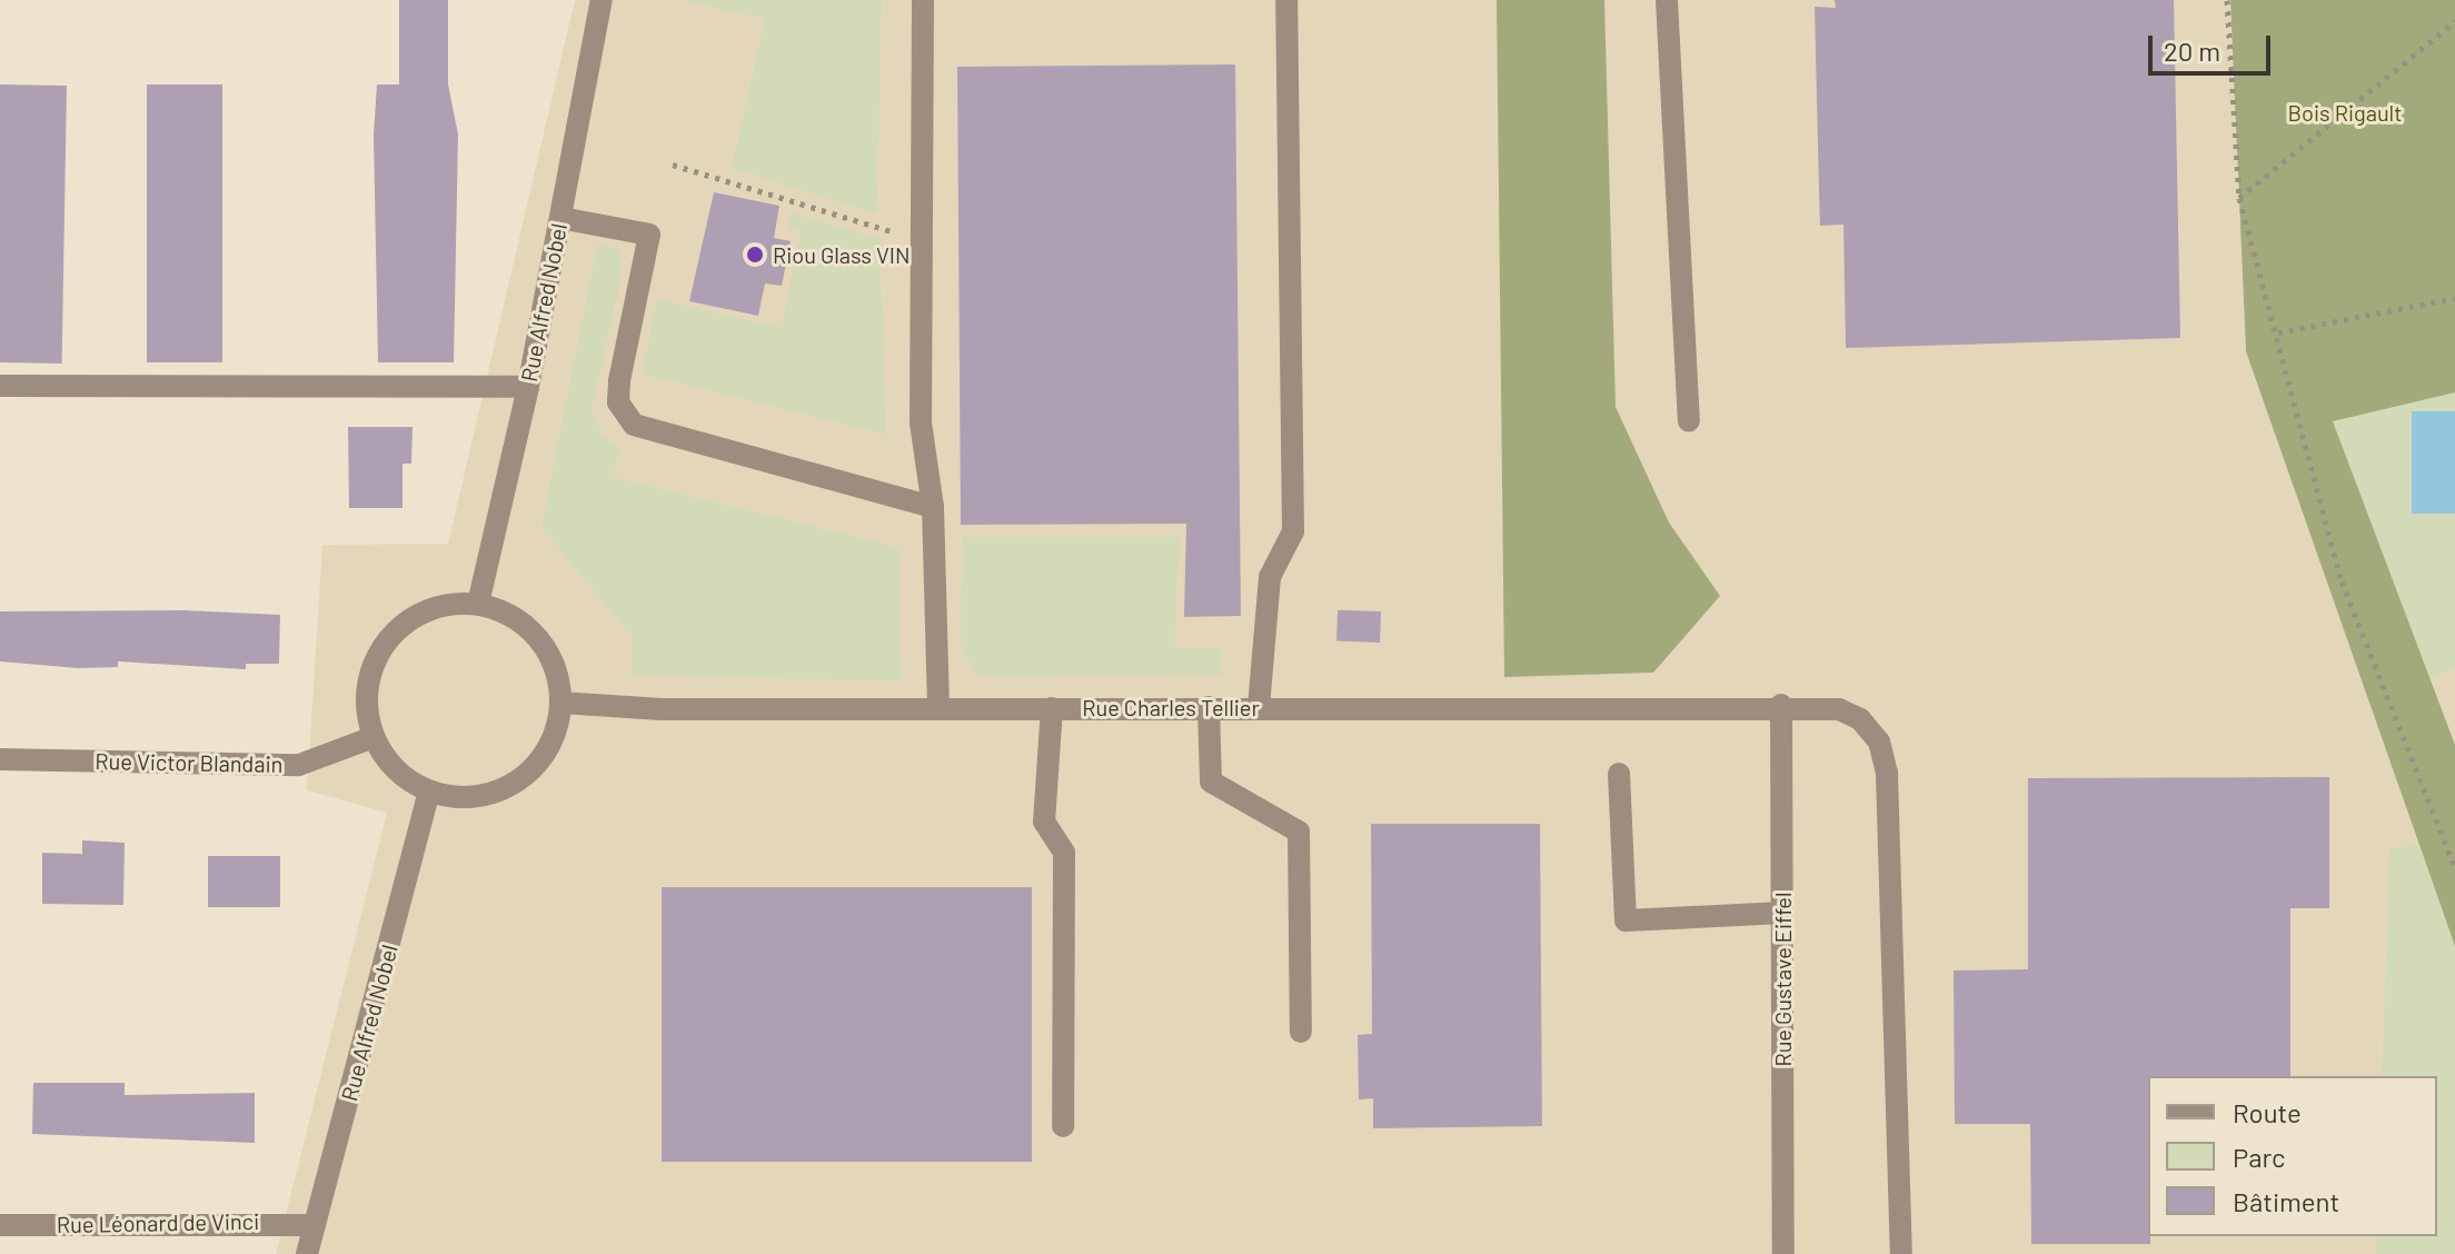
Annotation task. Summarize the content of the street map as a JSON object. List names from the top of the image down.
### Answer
{
  "streets": {
    "street": [
      "Rue Alfred Nobel",
      "Rue Charles Tellier",
      "Rue Victor Blandain",
      "Rue Gustave Eiffel",
      "Rue Léonard de Vinci"
    ]
  },
  "crossings": [
    ["Rue Alfred Nobel", "Rue Charles Tellier"],
    ["Rue Alfred Nobel", "Rue Victor Blandain"],
    ["Rue Alfred Nobel", "Rue Léonard de Vinci"],
    ["Rue Charles Tellier", "Rue Victor Blandain"],
    ["Rue Charles Tellier", "Rue Gustave Eiffel"]
  ],
  "parks": ["Bois Rigault"],
  "places": ["Riou Glass VIN"],
  "legend": ["Route", "Parc", "Bâtiment"],
  "scale_bar": "20 m"
}
